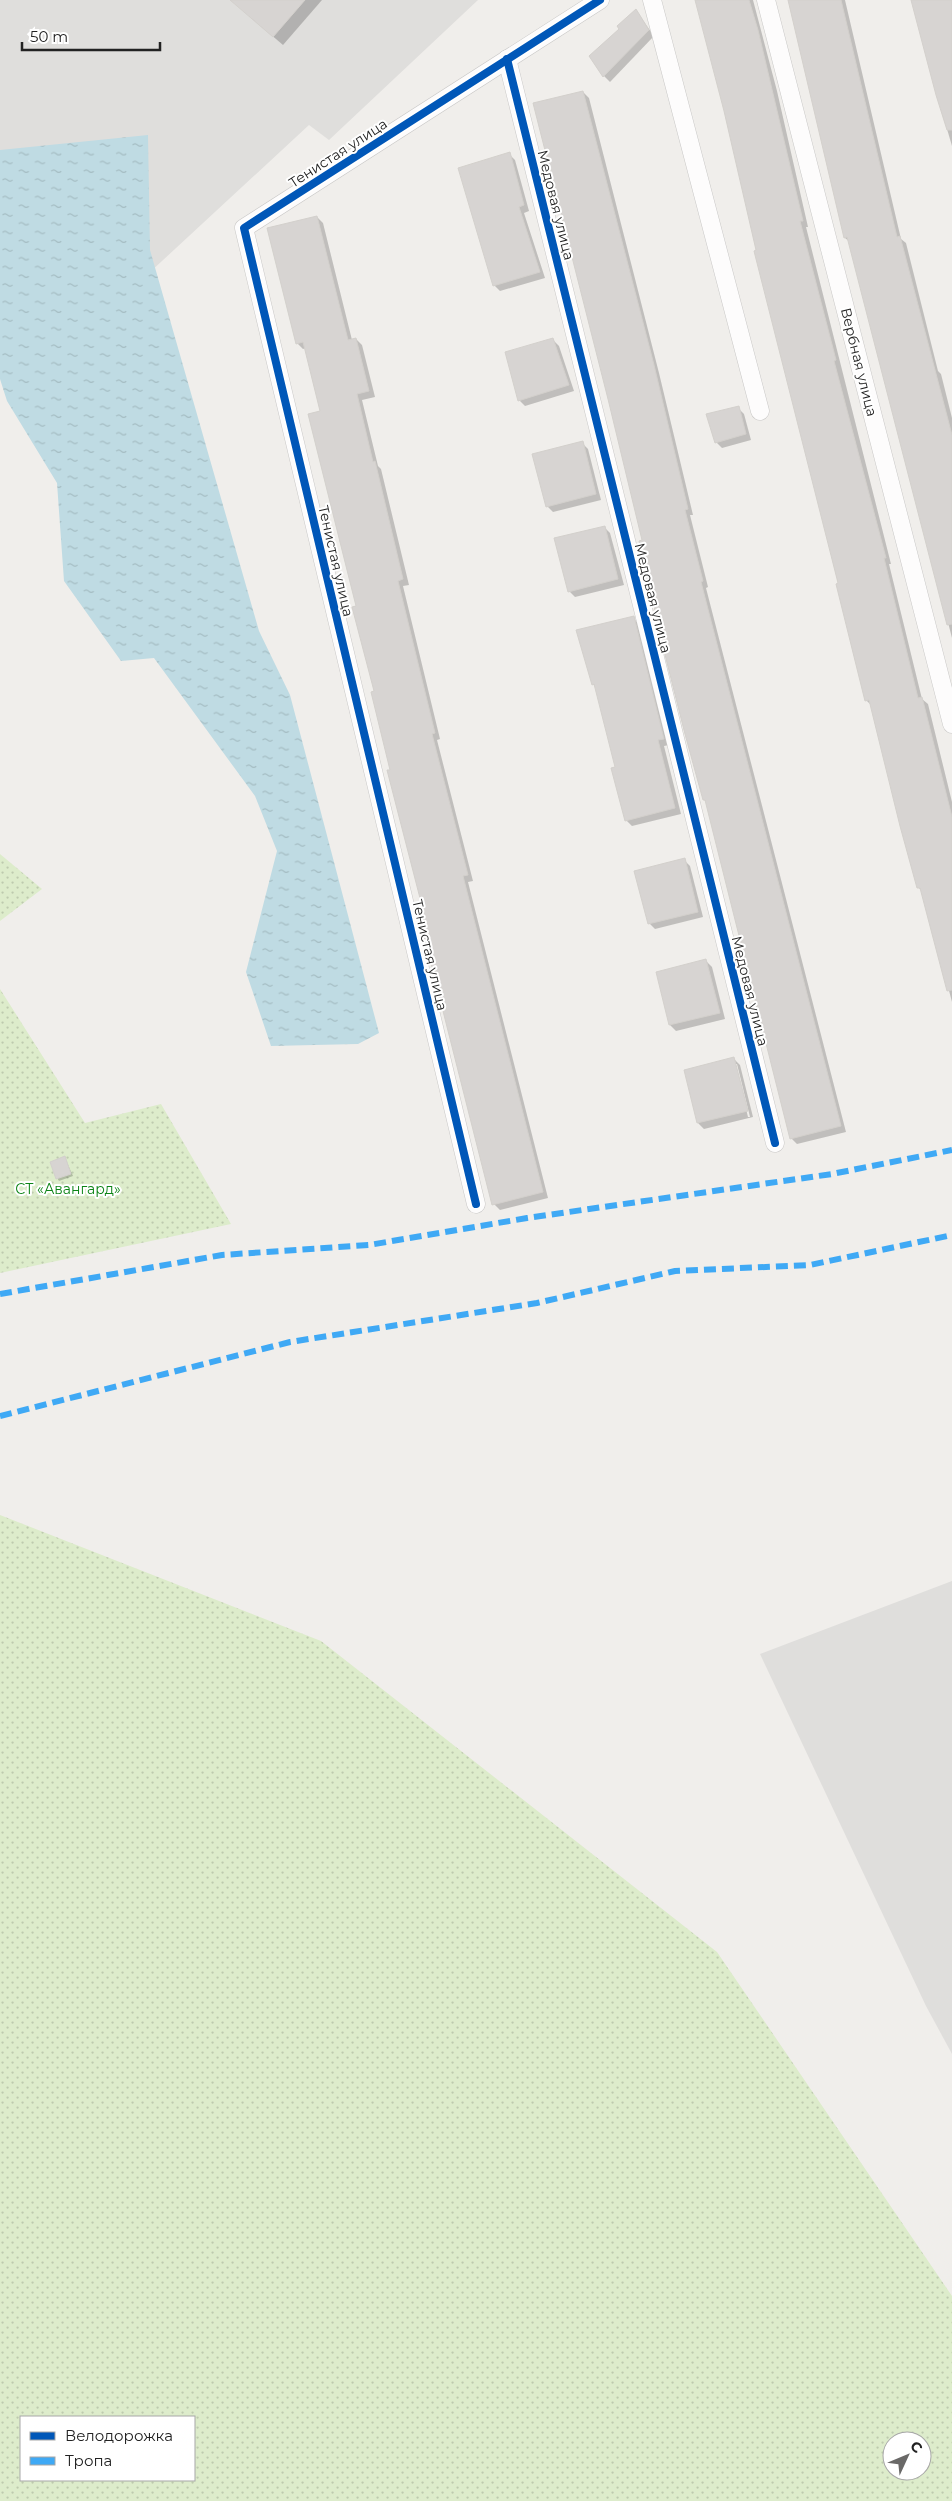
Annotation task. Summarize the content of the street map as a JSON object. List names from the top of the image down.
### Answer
{
  "streets": {
    "street": ["Тенистая улица", "Медовая улица", "Вербная улица"]
  },
  "crossings": [
    ["Тенистая улица", "Медовая улица"]
  ],
  "parks": ["СТ «Авангард»"],
  "legend": ["Велодорожка", "Тропа"],
  "scale_bar": "50 m",
  "north": "top right"
}
